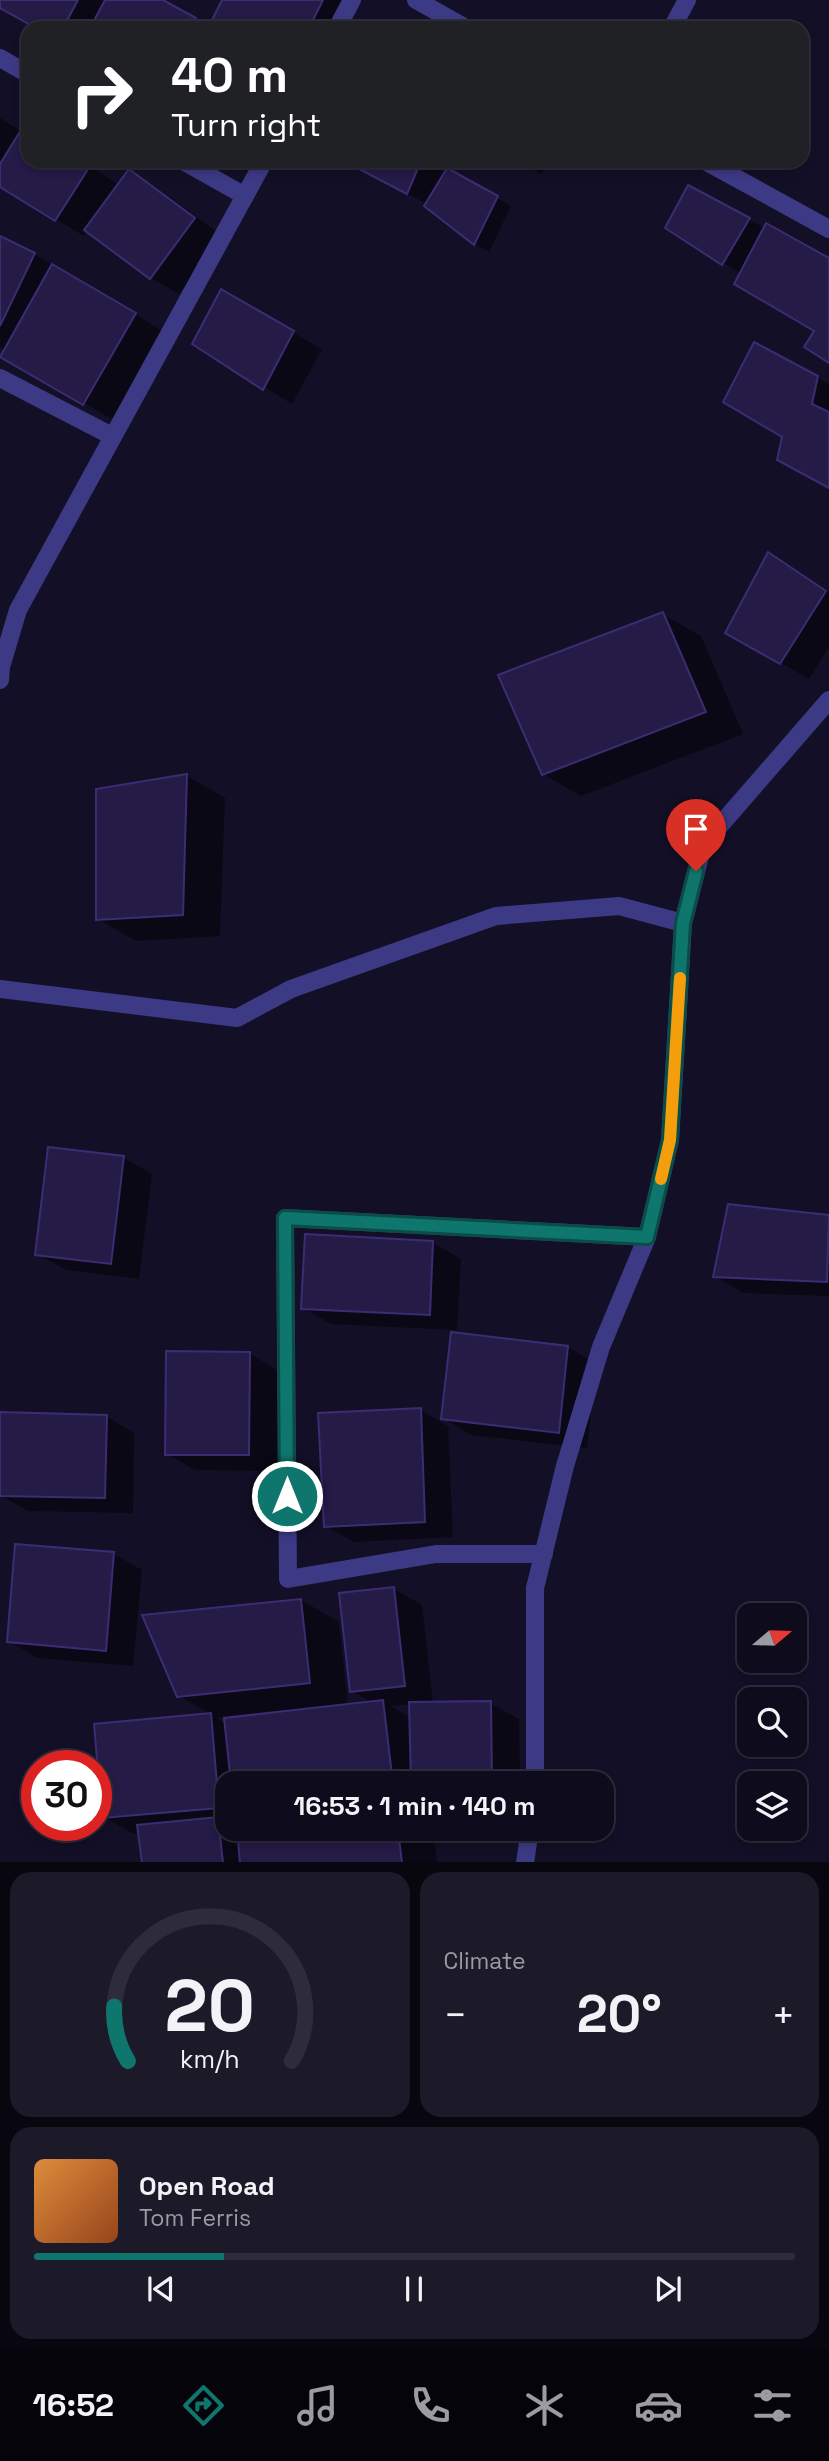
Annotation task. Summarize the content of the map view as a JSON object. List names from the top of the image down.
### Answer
{
  "north": "right",
  "page": {
    "turn": ["40 m", "Turn right"],
    "limit": "30",
    "trip": "16:53 · 1 min · 140 m",
    "tile": "Climate",
    "heat": ["−", "20°", "+"],
    "song": ["Open Road", "Tom Ferris"],
    "tabs": "16:52",
    "gauge": ["20", "km/h"]
  }
}
